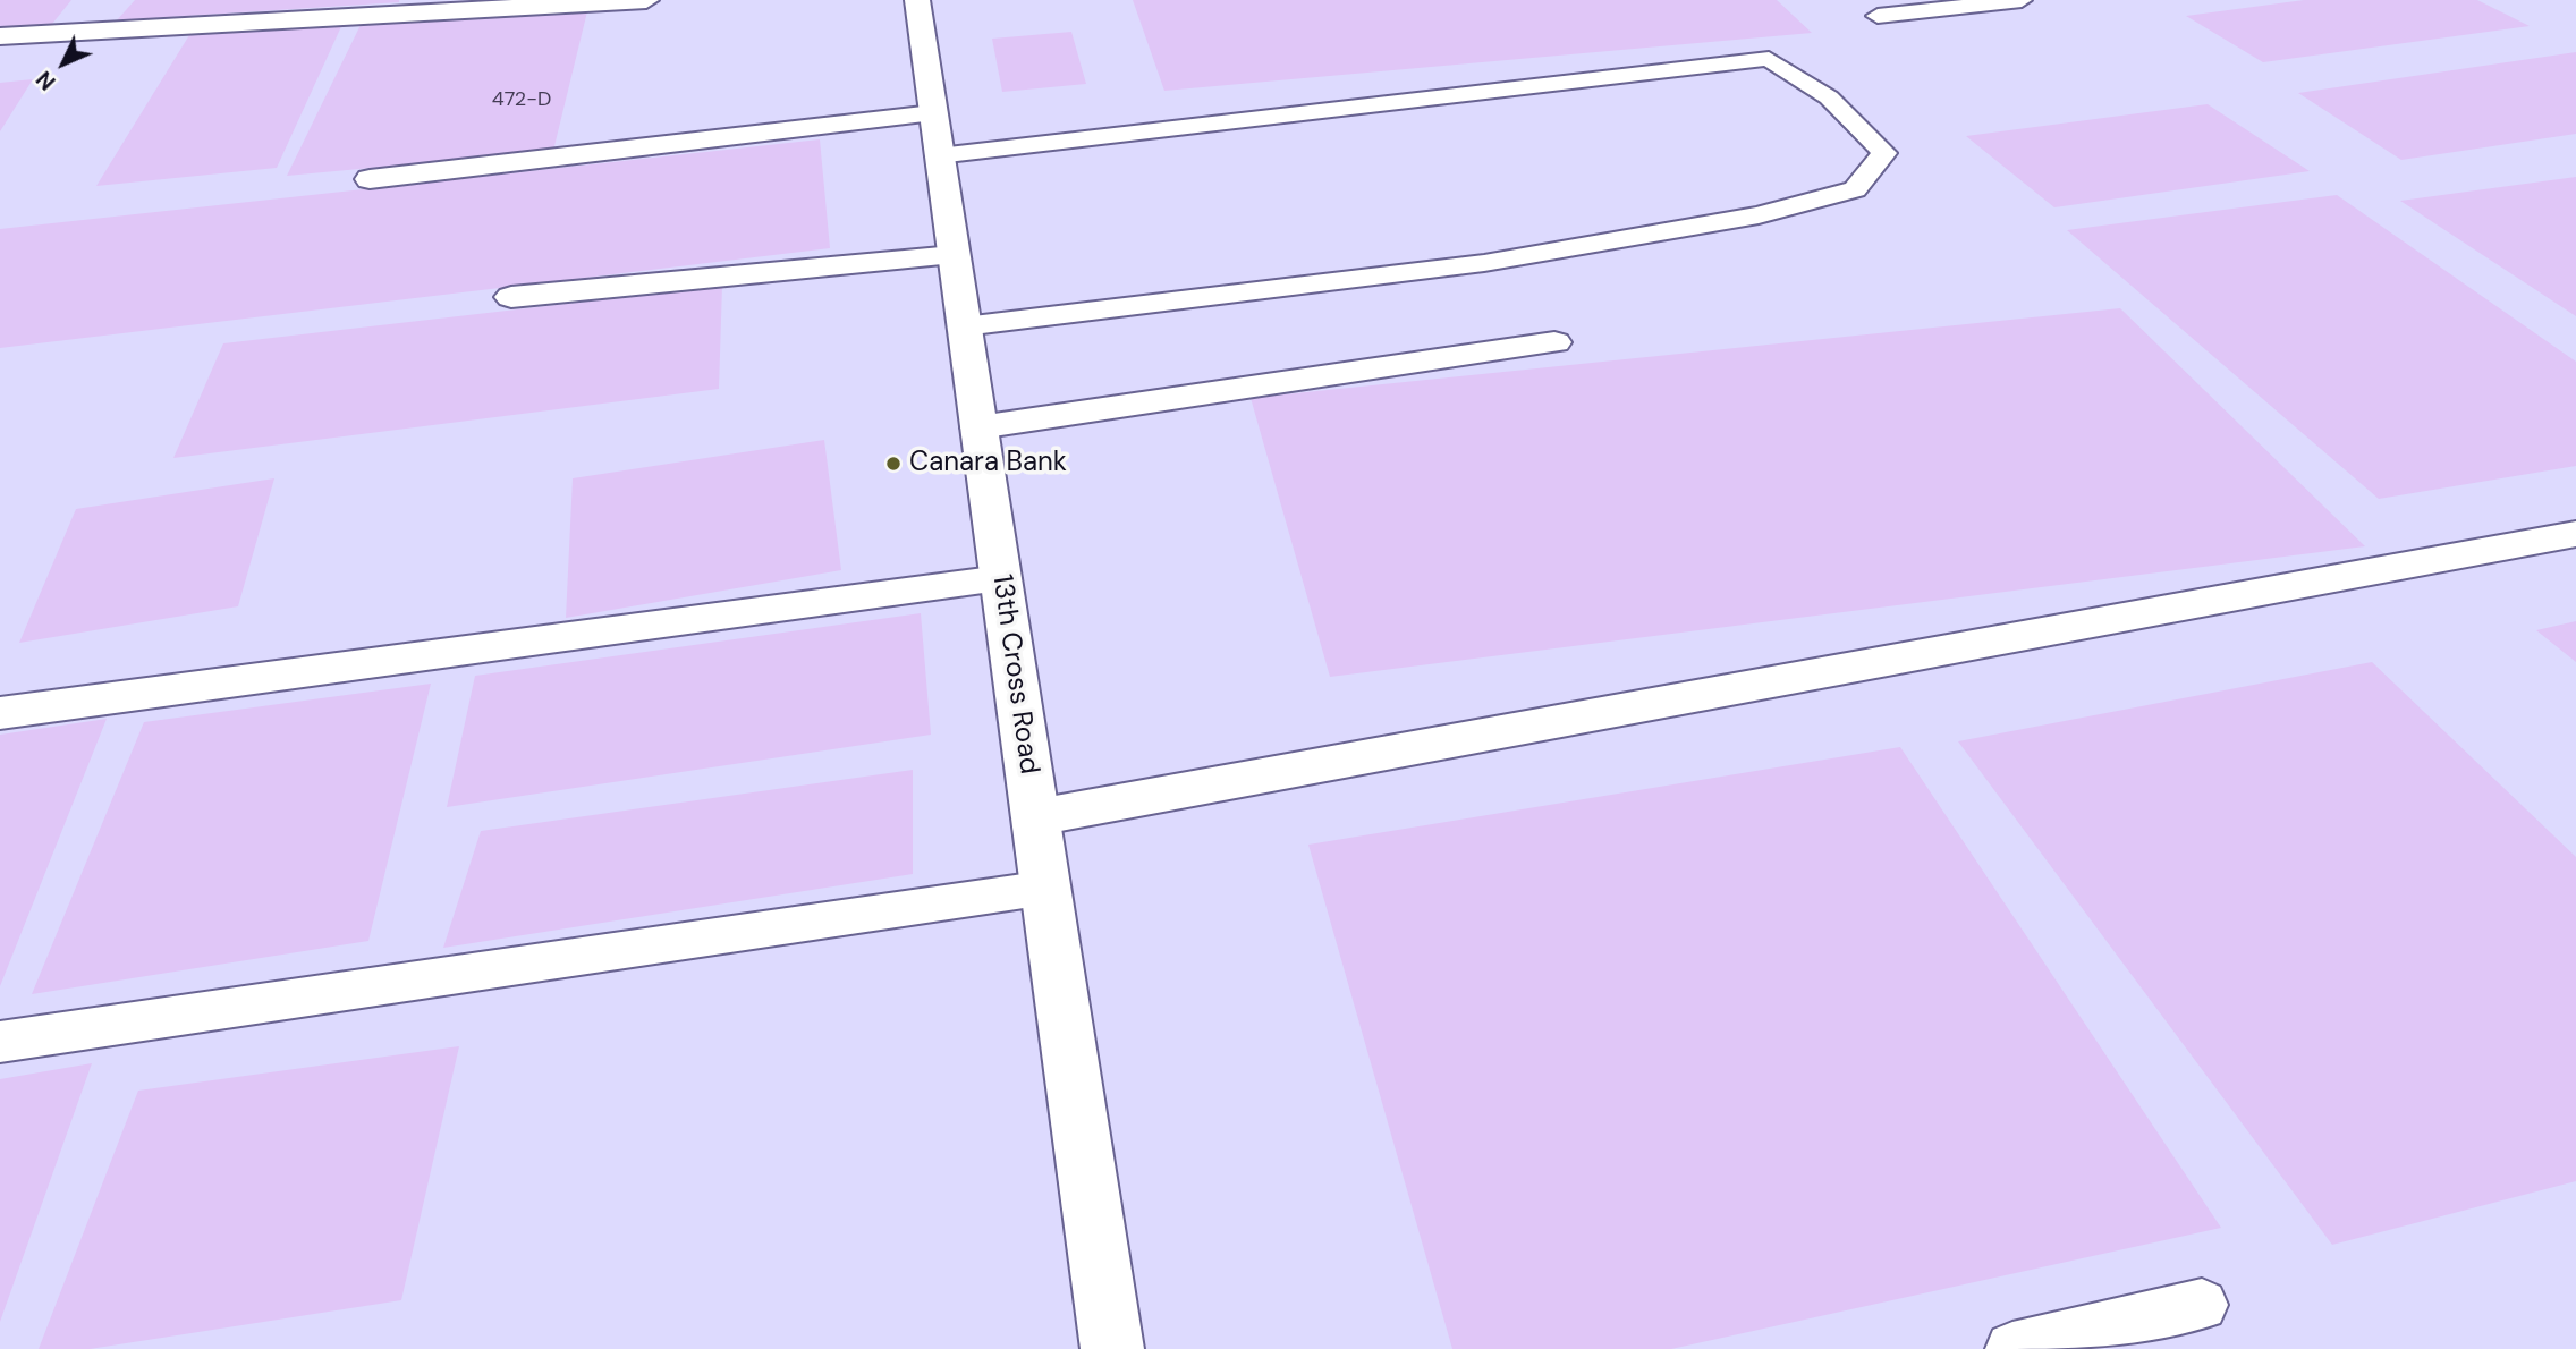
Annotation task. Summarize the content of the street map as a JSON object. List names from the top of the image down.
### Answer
{
  "streets": {
    "street": ["13th Cross Road"]
  },
  "places": ["Canara Bank"],
  "house_numbers": ["472-D"],
  "north": "bottom left"
}
